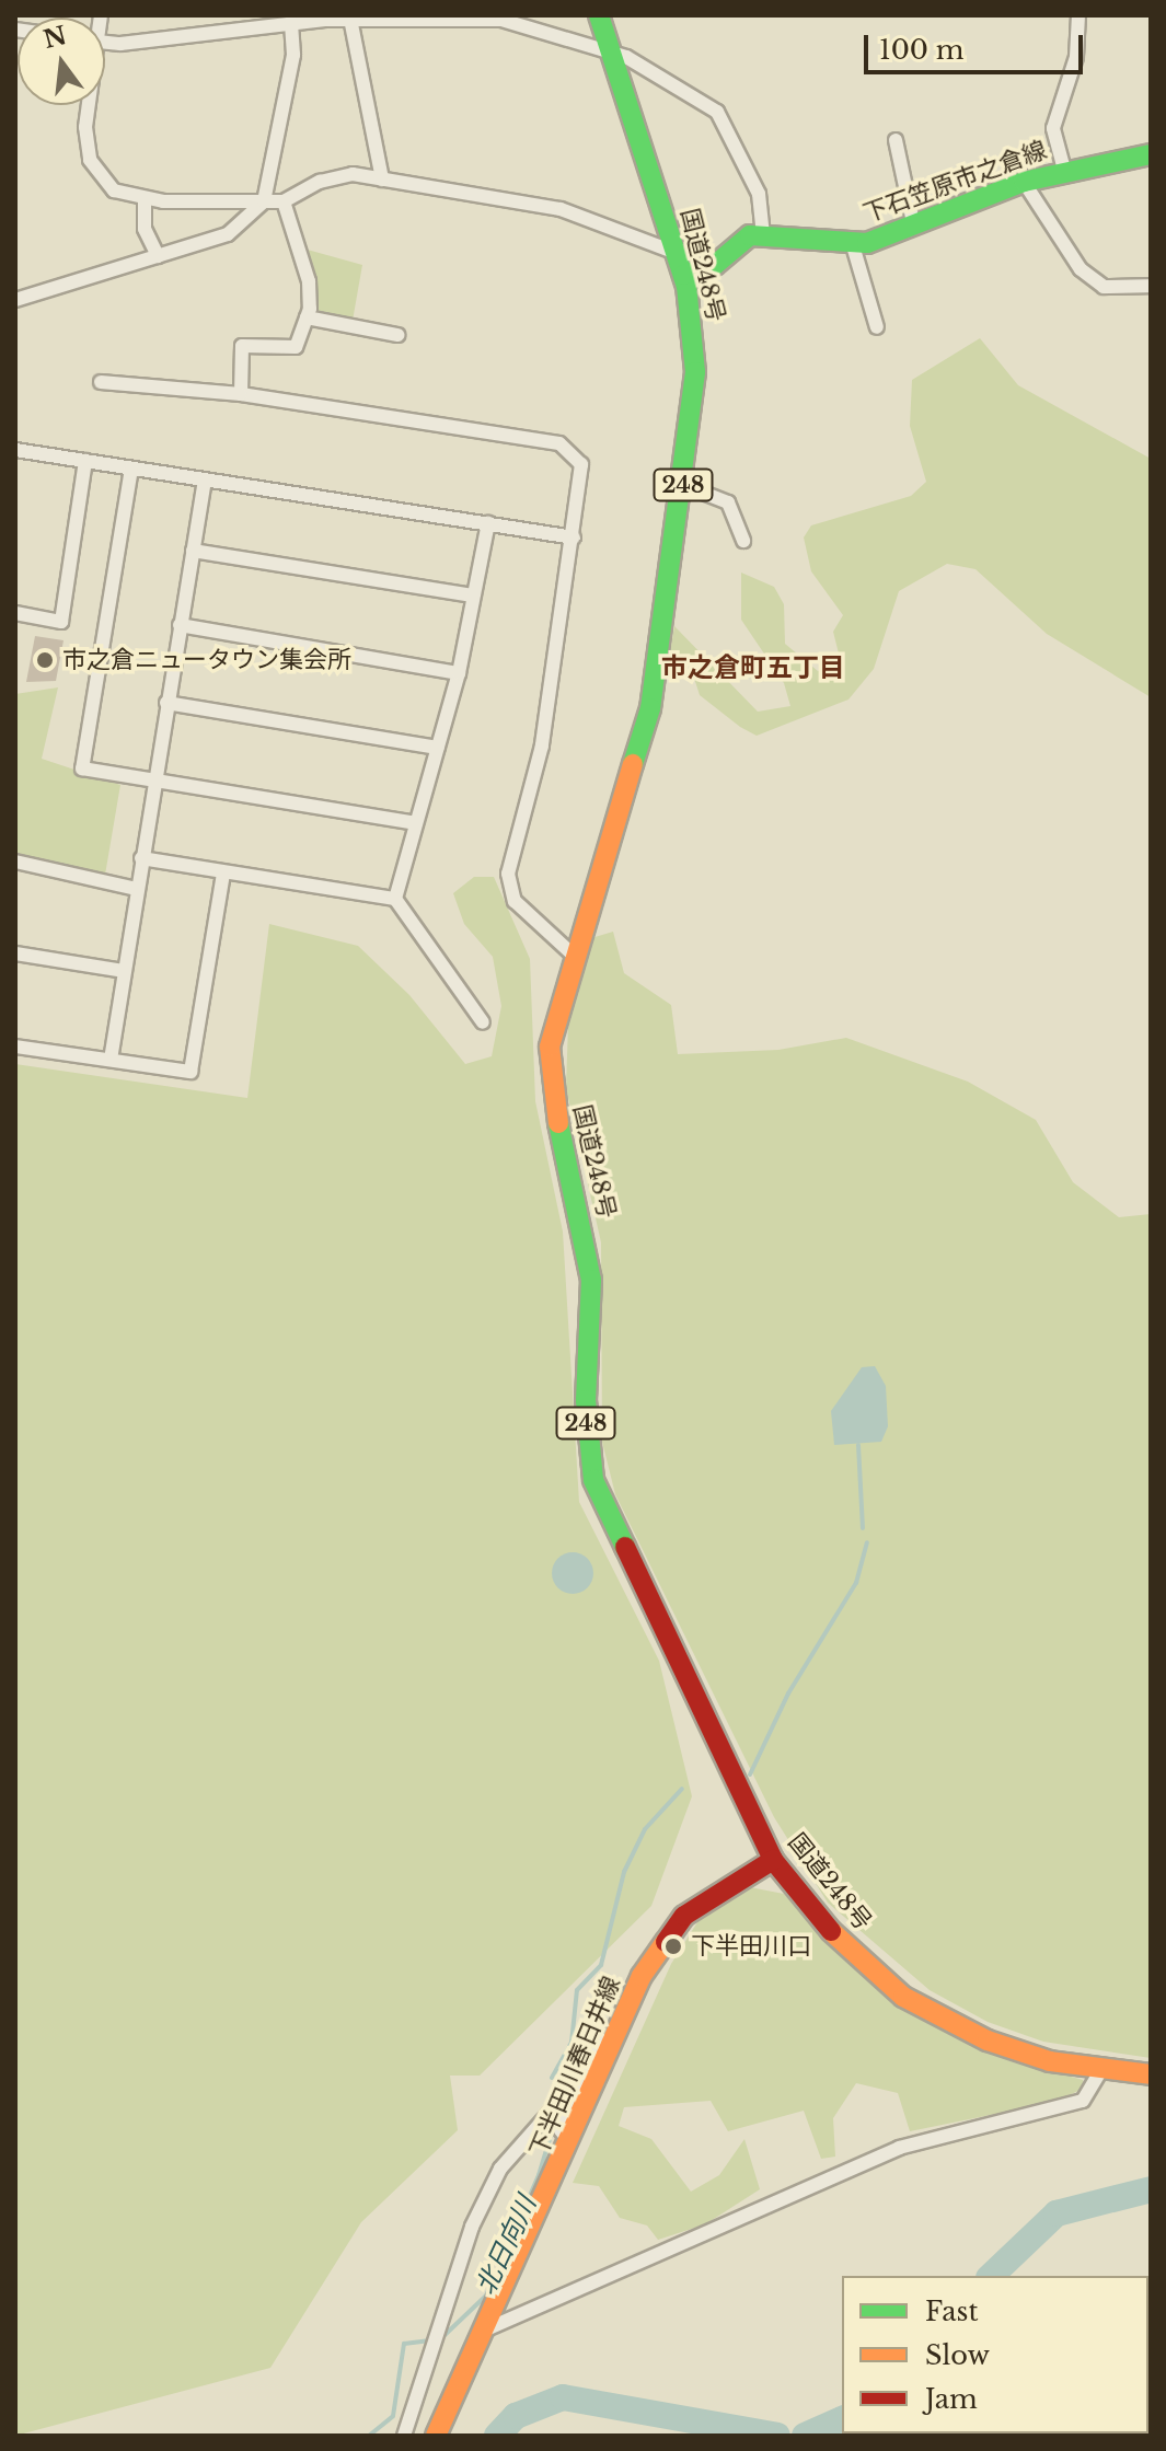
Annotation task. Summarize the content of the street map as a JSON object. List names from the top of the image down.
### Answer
{
  "streets": {
    "main road": [
      "下石笠原市之倉線",
      "国道248号",
      "248",
      "下半田川春日井線"
    ]
  },
  "crossings": [
    ["国道248号", "下半田川春日井線"]
  ],
  "districts": ["市之倉町五丁目"],
  "water": ["北日向川"],
  "places": ["市之倉ニュータウン集会所", "下半田川口"],
  "legend": ["Fast", "Slow", "Jam"],
  "scale_bar": "100 m",
  "north": "top"
}
